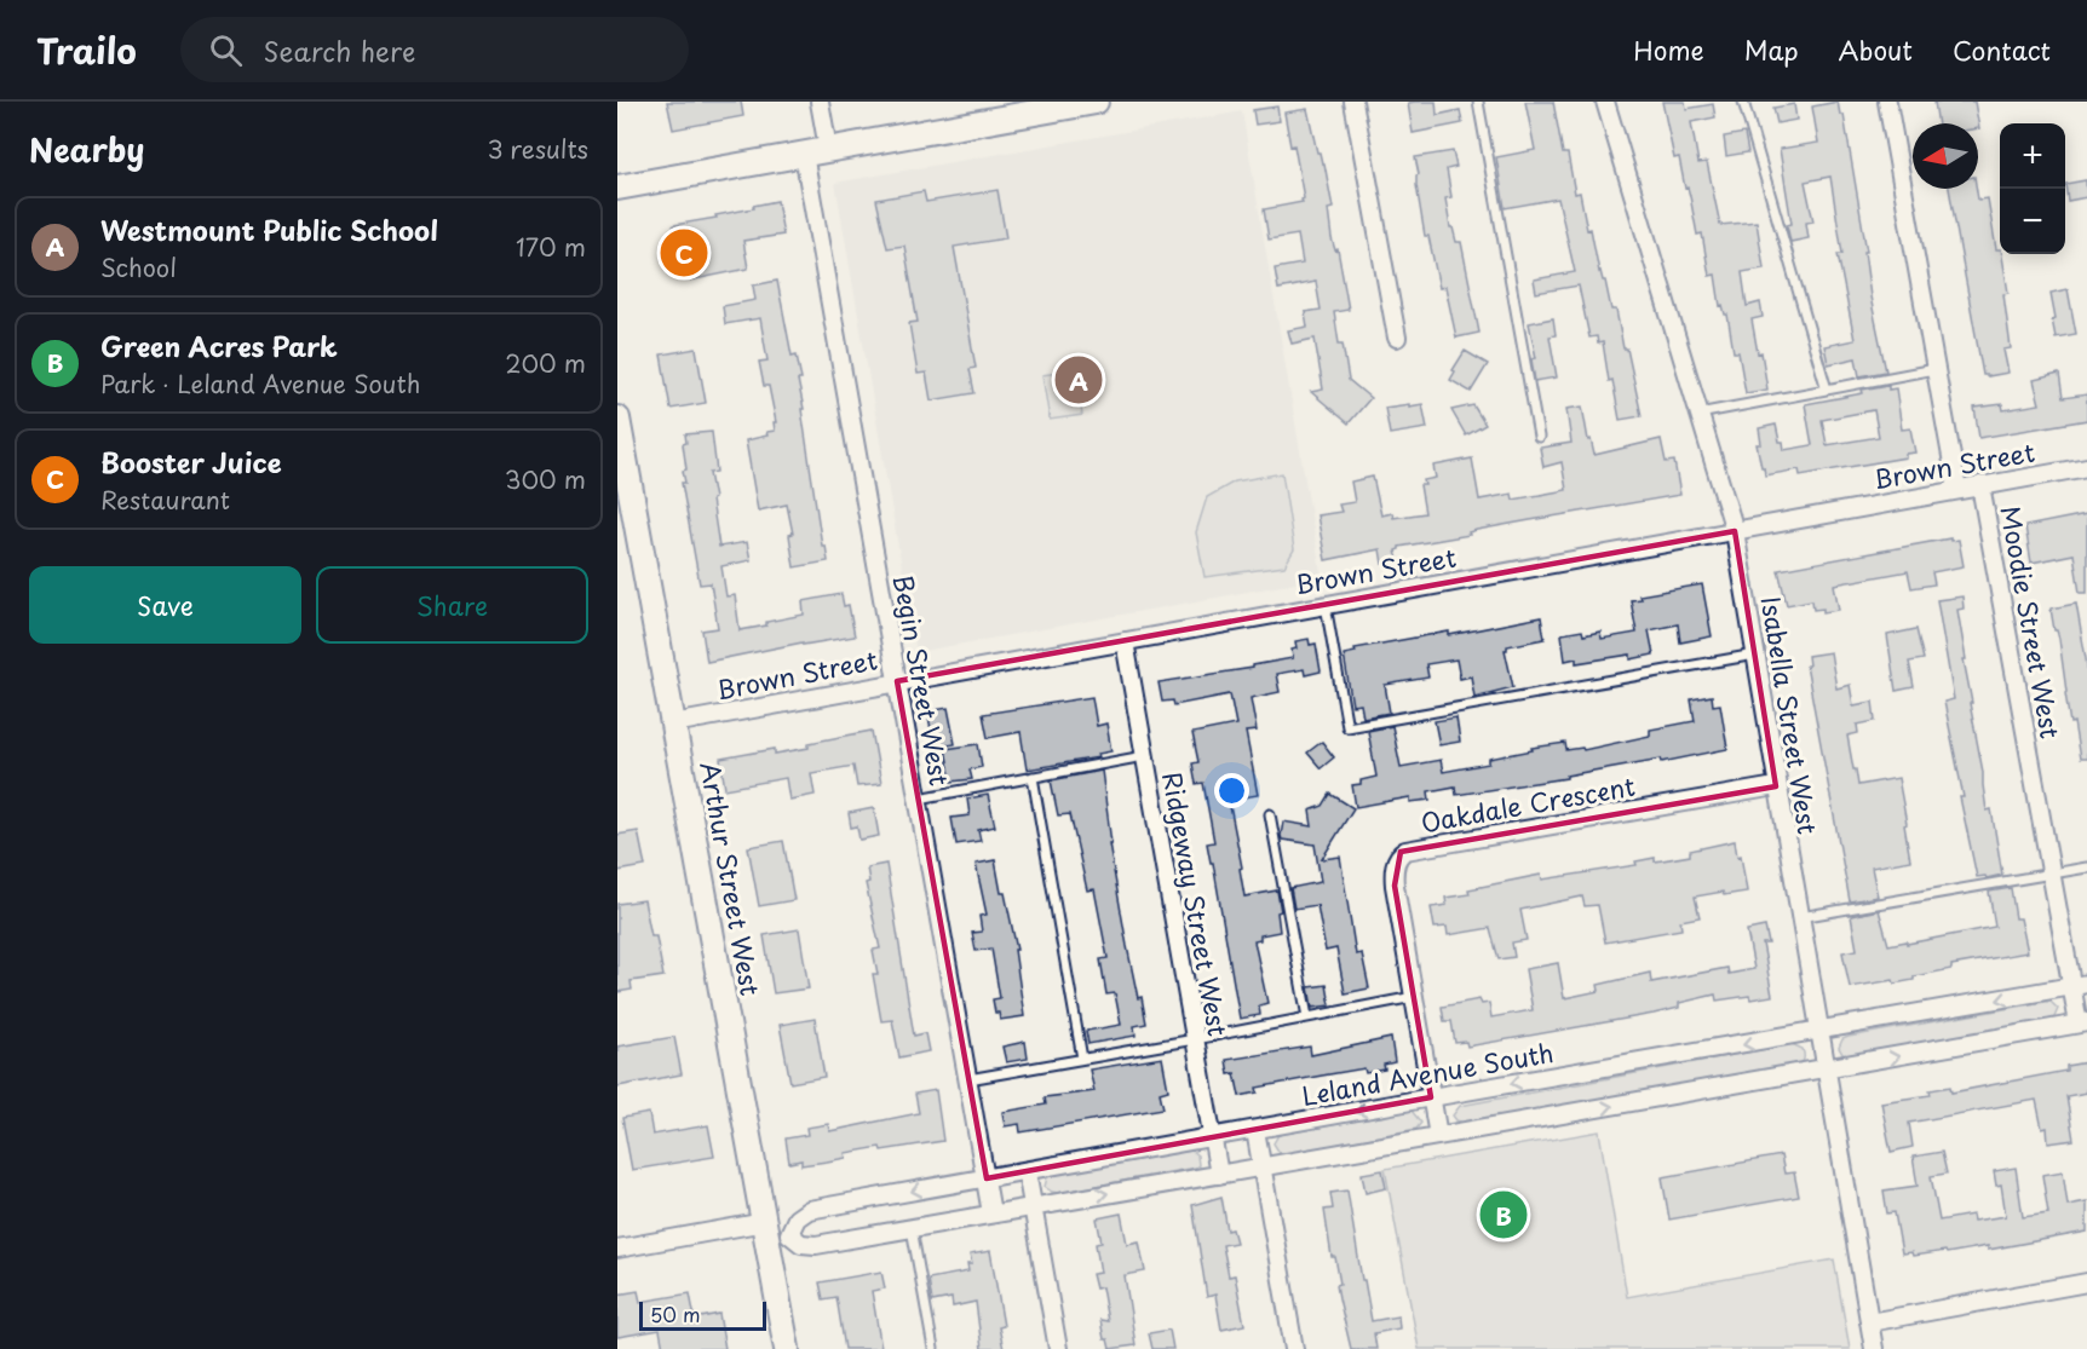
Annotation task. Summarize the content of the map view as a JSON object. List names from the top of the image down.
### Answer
{
  "streets": {
    "main road": ["Arthur Street West"],
    "street": [
      "Brown Street",
      "Moodie Street West",
      "Begin Street West",
      "Isabella Street West",
      "Oakdale Crescent",
      "Ridgeway Street West",
      "Leland Avenue South"
    ]
  },
  "crossings": [
    ["Brown Street", "Moodie Street West"],
    ["Brown Street", "Begin Street West"],
    ["Brown Street", "Isabella Street West"],
    ["Brown Street", "Arthur Street West"],
    ["Brown Street", "Ridgeway Street West"],
    ["Moodie Street West", "Leland Avenue South"],
    ["Begin Street West", "Leland Avenue South"],
    ["Isabella Street West", "Oakdale Crescent"],
    ["Isabella Street West", "Leland Avenue South"],
    ["Oakdale Crescent", "Leland Avenue South"],
    ["Arthur Street West", "Leland Avenue South"],
    ["Ridgeway Street West", "Leland Avenue South"]
  ],
  "scale_bar": "50 m",
  "north": "left",
  "page": {
    "header": "Trailo",
    "search": "Search here",
    "nav": [
      "Home",
      "Map",
      "About",
      "Contact"
    ],
    "heading": ["Nearby", "3 results"],
    "map_buttons": ["+", "−"],
    "list": [
      {
        "mark": "A",
        "name": "Westmount Public School",
        "note": "School",
        "value": "170 m"
      },
      {
        "mark": "B",
        "name": "Green Acres Park",
        "note": "Park · Leland Avenue South",
        "value": "200 m"
      },
      {
        "mark": "C",
        "name": "Booster Juice",
        "note": "Restaurant",
        "value": "300 m"
      }
    ],
    "pins": ["C", "A", "B"],
    "buttons": ["Save", "Share"],
    "scale": "50 m"
  }
}
